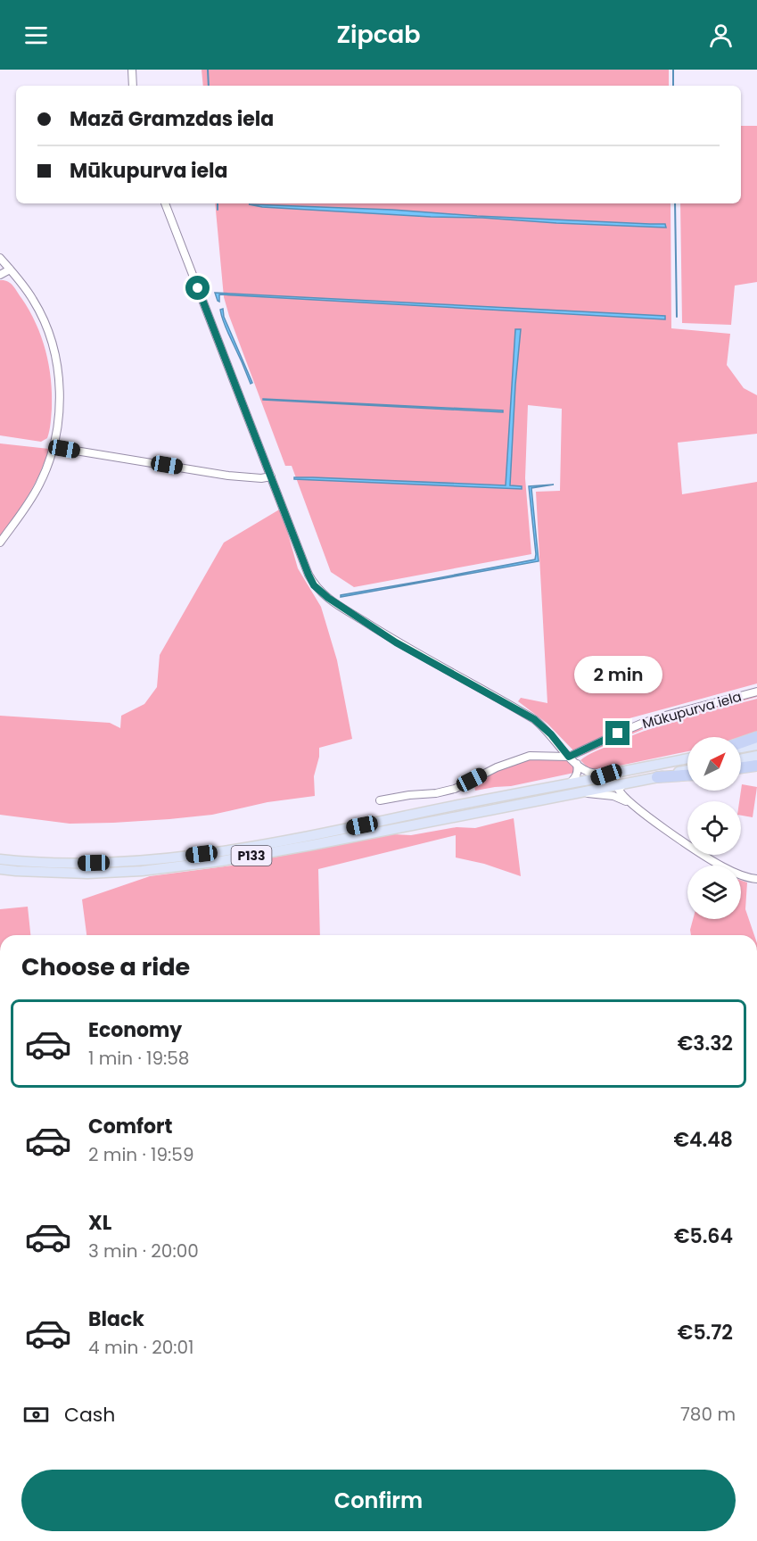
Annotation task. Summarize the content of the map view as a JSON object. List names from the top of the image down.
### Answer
{
  "streets": {
    "main road": ["P133"],
    "street": ["Mūkupurva iela"]
  },
  "north": "top right",
  "page": {
    "header": "Zipcab",
    "banner": ["Mazā Gramzdas iela", "Mūkupurva iela"],
    "bubble": "2 min",
    "heading": "Choose a ride",
    "list": [
      {
        "name": "Economy",
        "note": "1 min · 19:58",
        "value": "€3.32"
      },
      {
        "name": "Comfort",
        "note": "2 min · 19:59",
        "value": "€4.48"
      },
      {
        "name": "XL",
        "note": "3 min · 20:00",
        "value": "€5.64"
      },
      {
        "name": "Black",
        "note": "4 min · 20:01",
        "value": "€5.72"
      }
    ],
    "pay": ["Cash", "780 m"],
    "buttons": "Confirm"
  }
}
